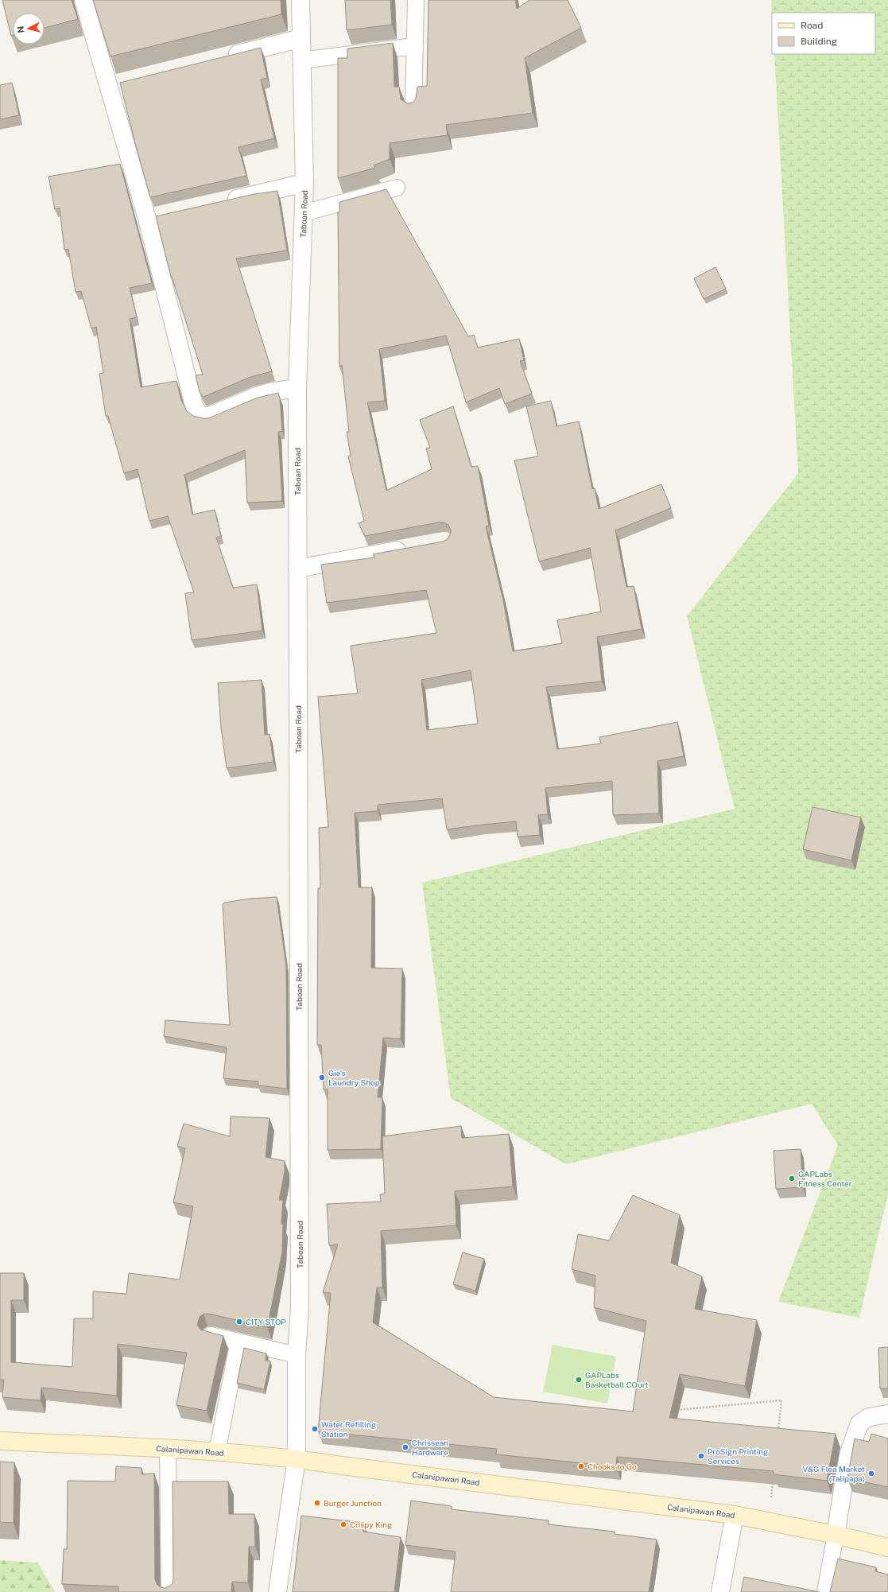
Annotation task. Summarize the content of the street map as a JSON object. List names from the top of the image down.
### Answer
{
  "streets": {
    "street": ["Taboan Road", "Calanipawan Road"]
  },
  "crossings": [
    ["Taboan Road", "Calanipawan Road"]
  ],
  "places": [
    "Gie's Laundry Shop",
    "GAPLabs Fitness Center",
    "CITY STOP",
    "GAPLabs Basketball COurt",
    "Water Refilling Station",
    "Chrissean Hardware",
    "ProSign Printing Services",
    "Chooks to Go",
    "V&G Flea Market (Talipapa)",
    "Burger Junction",
    "Crispy King"
  ],
  "legend": ["Road", "Building"],
  "north": "left"
}
